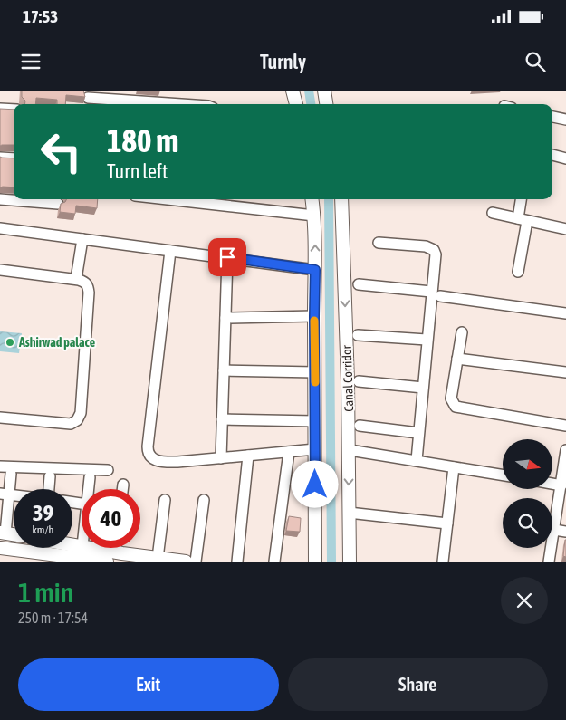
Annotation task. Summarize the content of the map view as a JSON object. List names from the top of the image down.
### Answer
{
  "streets": {
    "street": ["Canal Corridor"]
  },
  "places": ["Ashirwad palace"],
  "north": "right",
  "page": {
    "status": "17:53",
    "header": "Turnly",
    "turn": ["180 m", "Turn left"],
    "speed": "39 km/h",
    "limit": "40",
    "heading": ["1 min", "250 m · 17:54"],
    "buttons": ["Exit", "Share"]
  }
}
